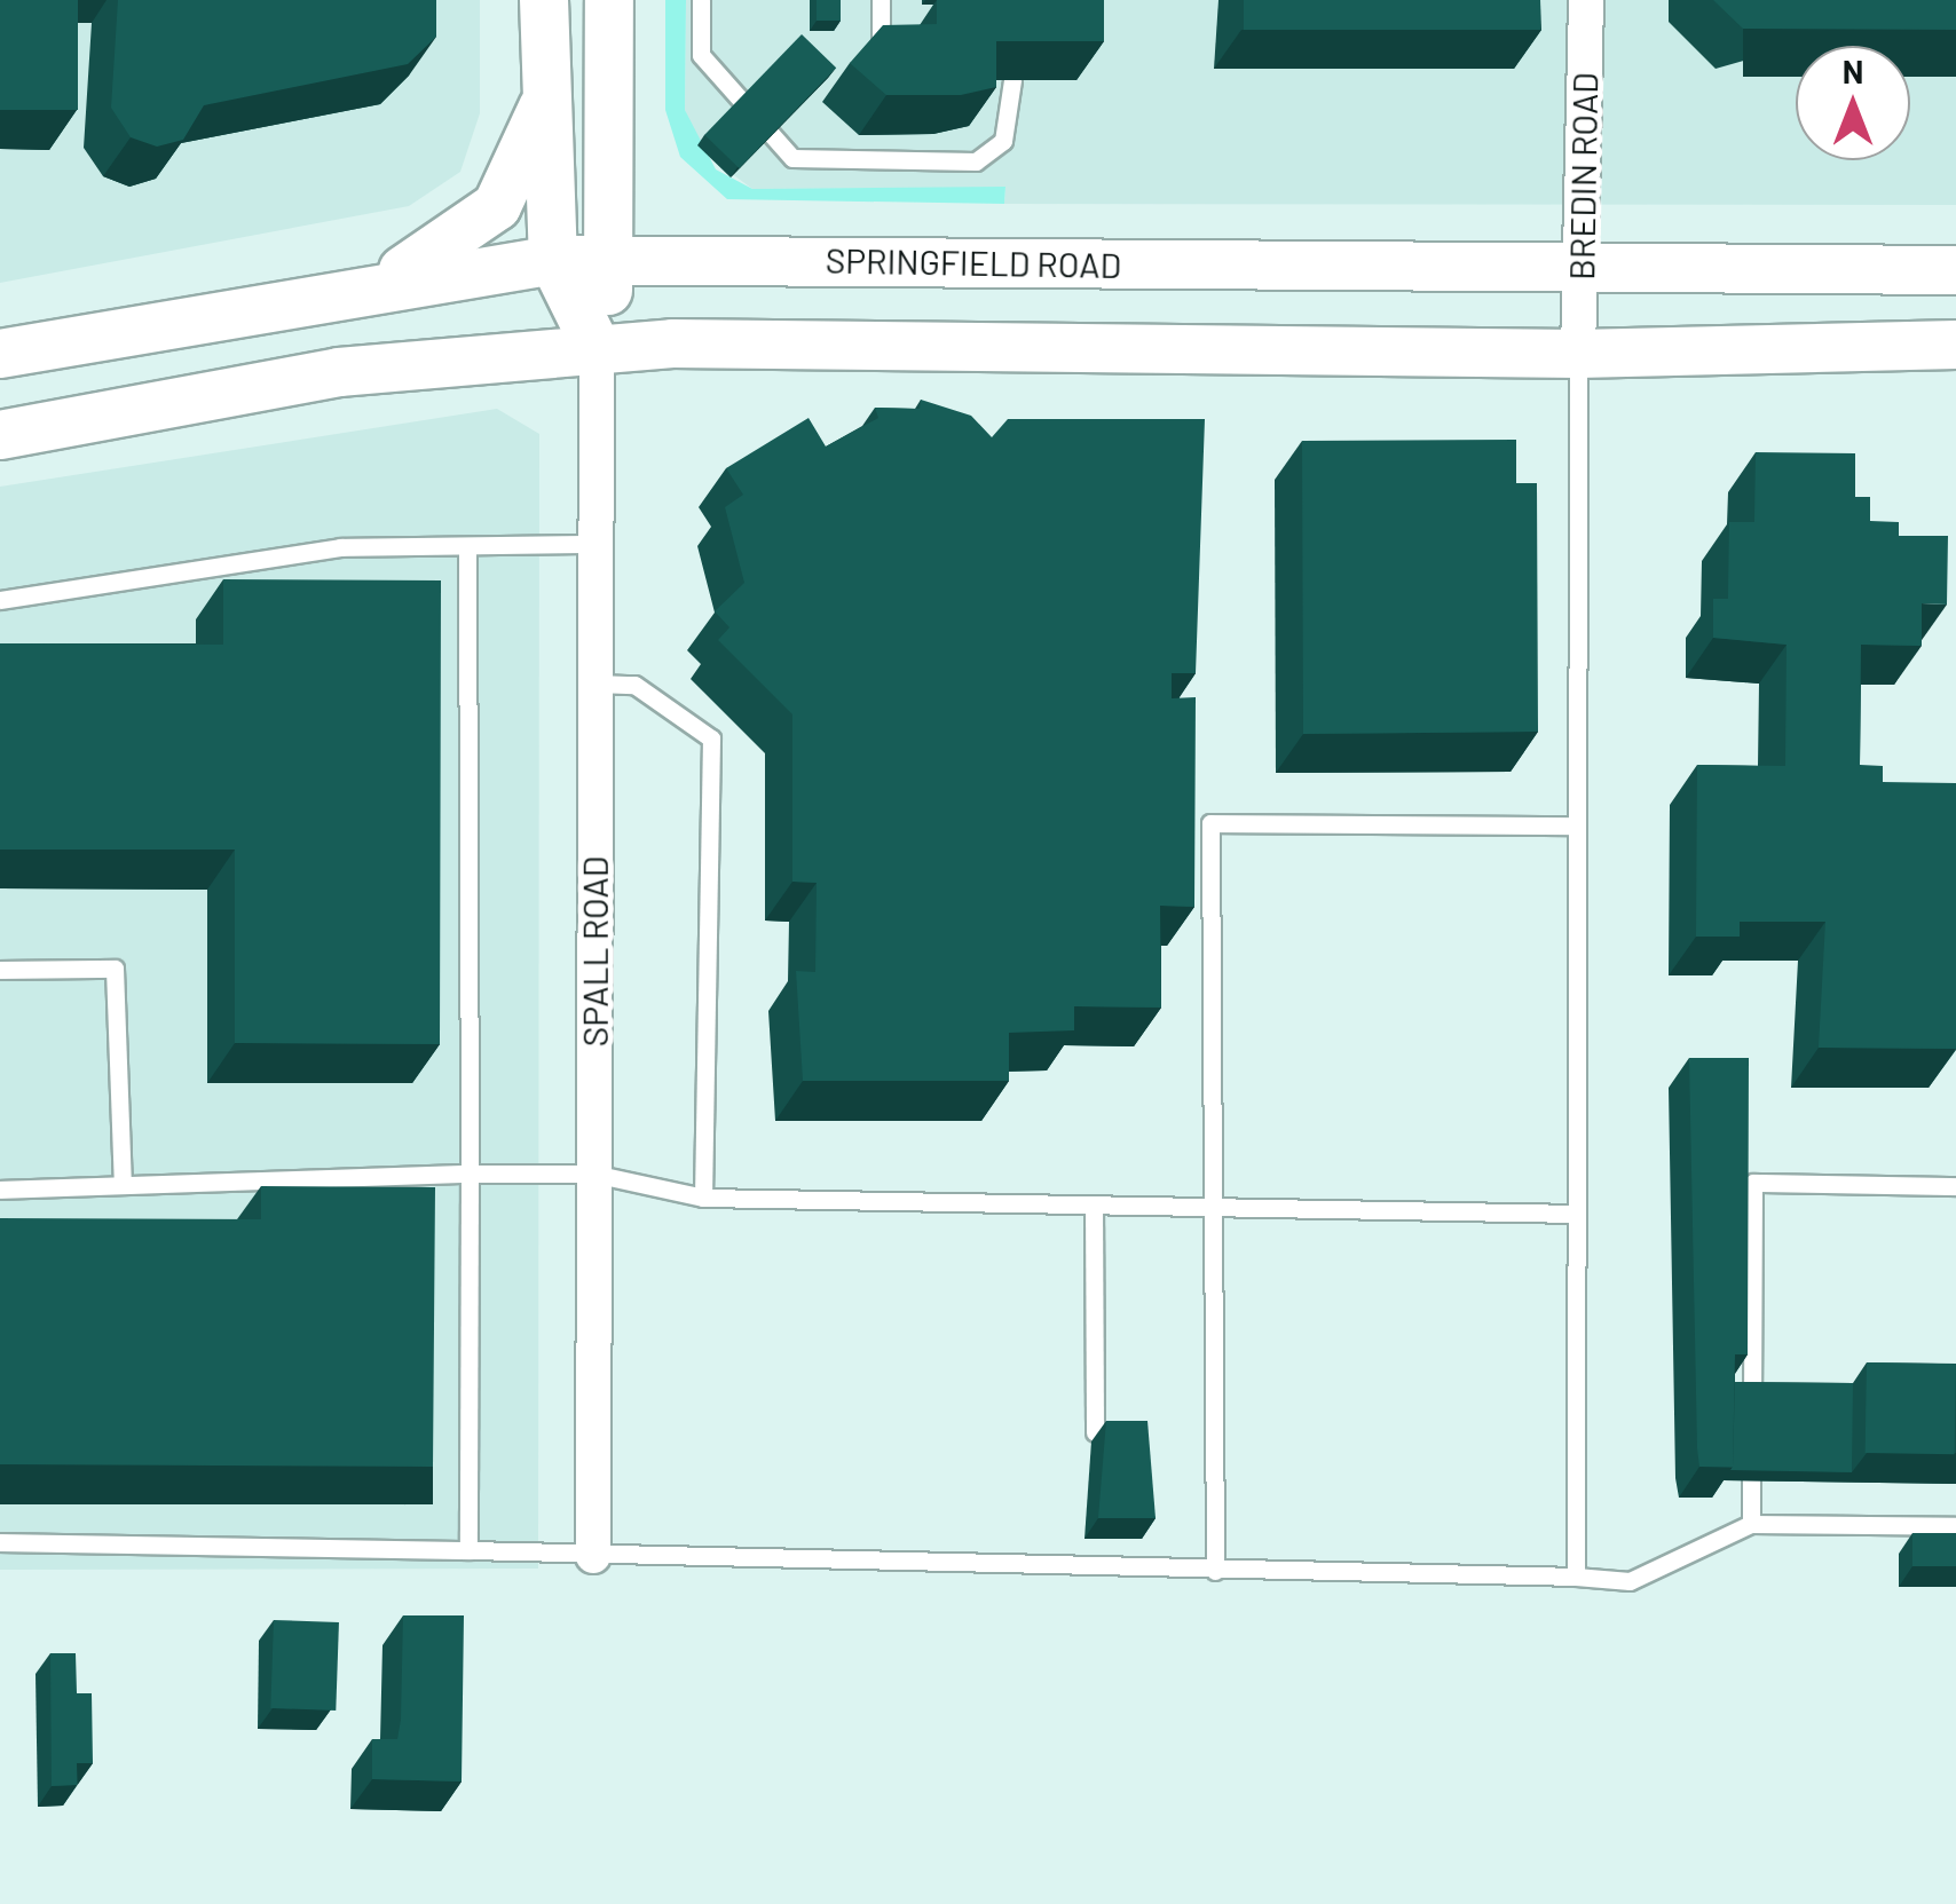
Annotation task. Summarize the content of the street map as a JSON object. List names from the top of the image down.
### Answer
{
  "streets": {
    "main road": ["SPRINGFIELD ROAD", "SPALL ROAD"],
    "street": ["BREDIN ROAD"]
  },
  "crossings": [
    ["BREDIN ROAD", "SPRINGFIELD ROAD"],
    ["SPRINGFIELD ROAD", "SPALL ROAD"]
  ],
  "north": "top"
}
